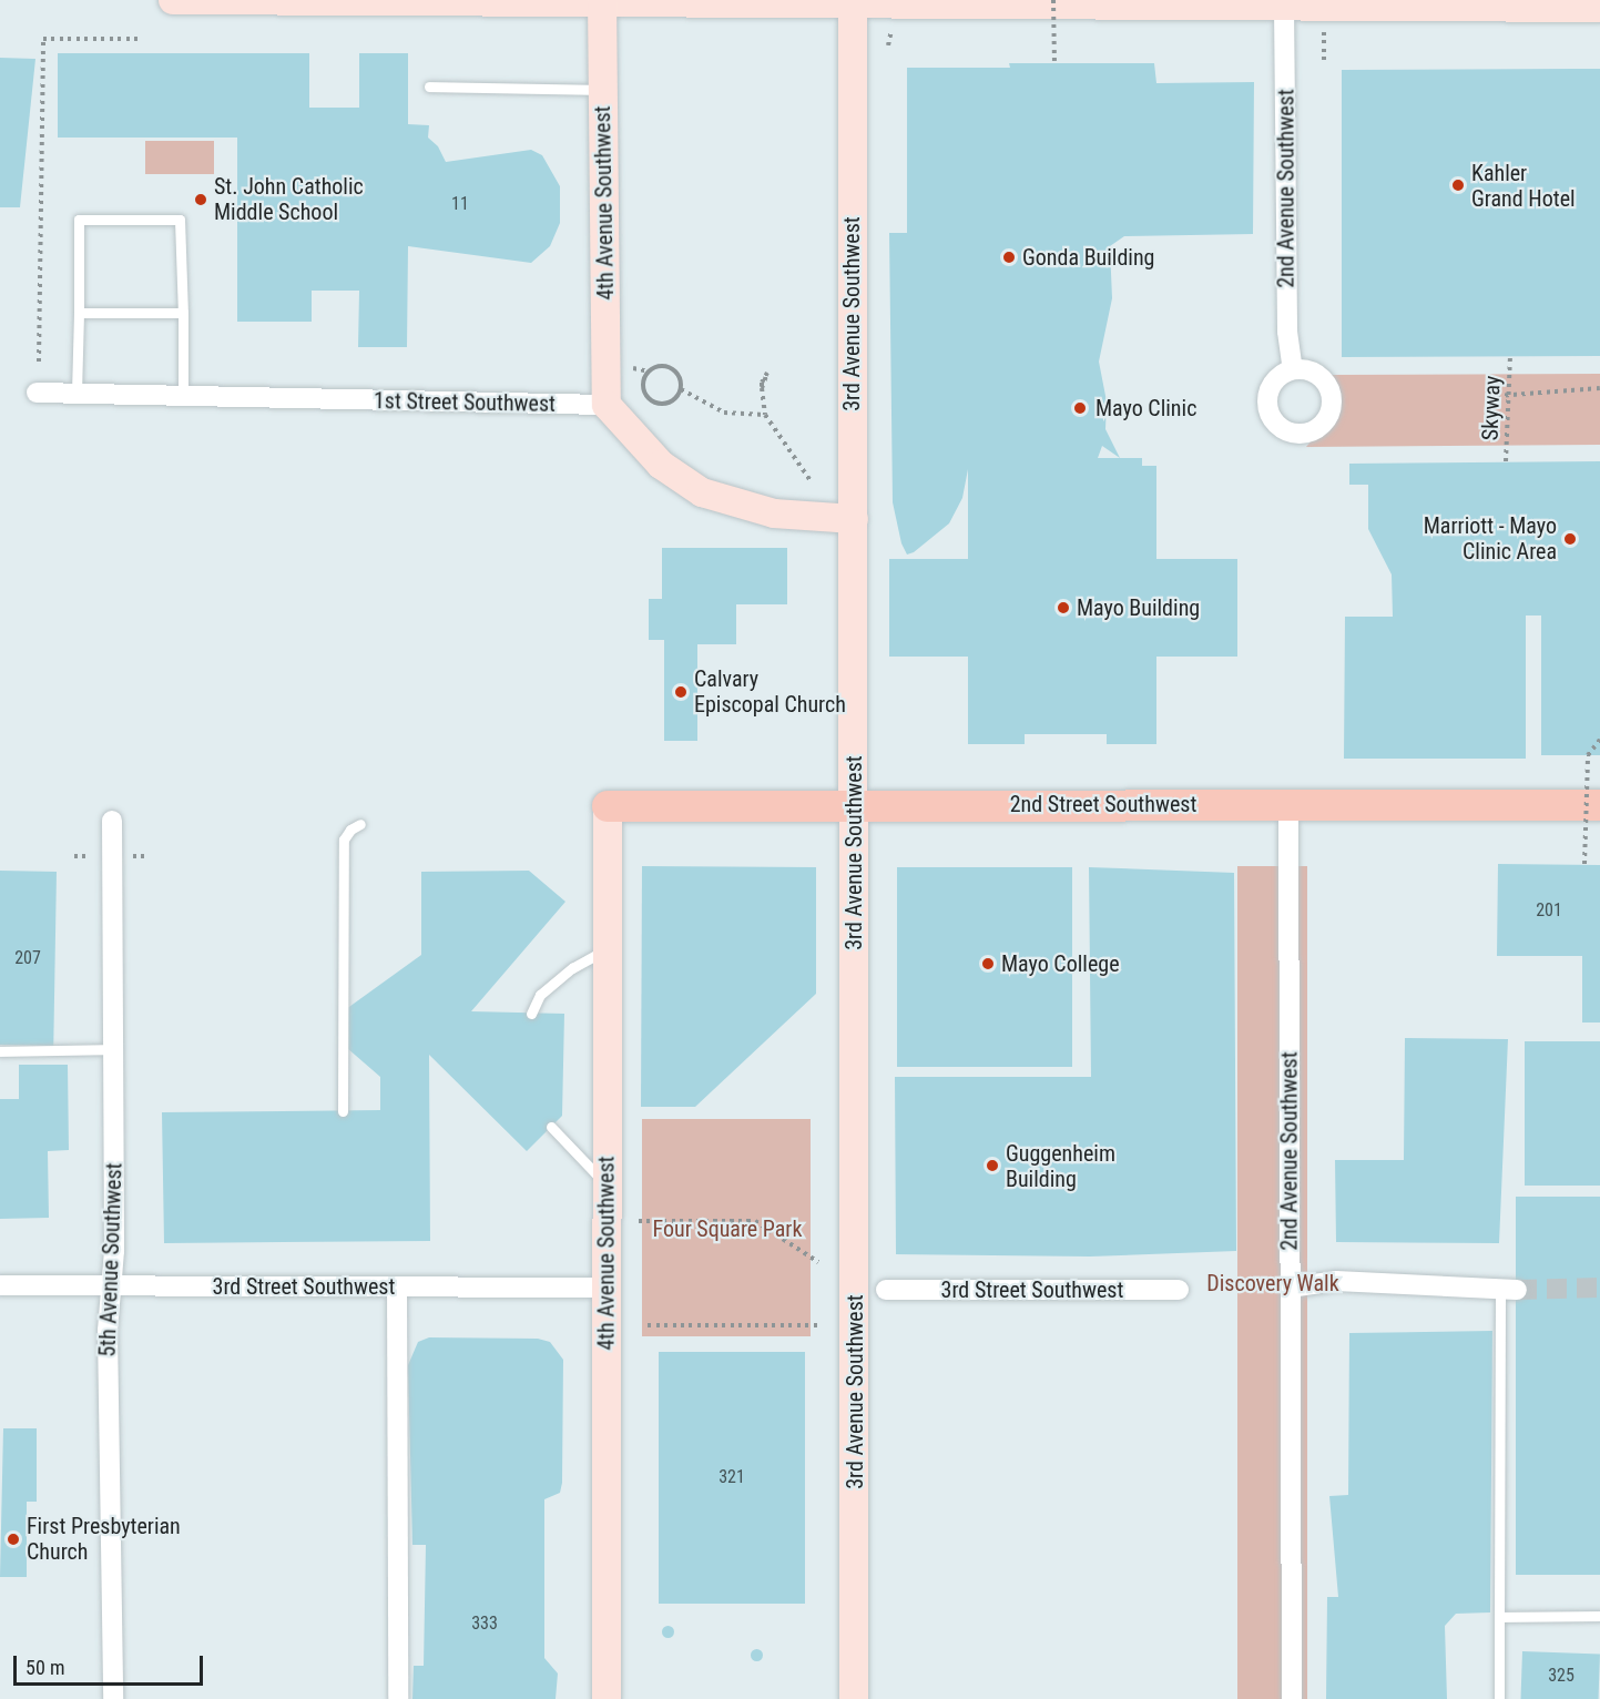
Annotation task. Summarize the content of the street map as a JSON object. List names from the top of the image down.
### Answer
{
  "streets": {
    "main road": ["4th Avenue Southwest", "3rd Avenue Southwest", "2nd Street Southwest"],
    "street": [
      "2nd Avenue Southwest",
      "1st Street Southwest",
      "5th Avenue Southwest",
      "3rd Street Southwest"
    ],
    "path": ["Skyway"]
  },
  "crossings": [
    ["2nd Avenue Southwest", "2nd Street Southwest"],
    ["4th Avenue Southwest", "1st Street Southwest"],
    ["4th Avenue Southwest", "2nd Street Southwest"],
    ["4th Avenue Southwest", "3rd Street Southwest"],
    ["3rd Avenue Southwest", "2nd Street Southwest"],
    ["5th Avenue Southwest", "3rd Street Southwest"]
  ],
  "parks": ["Four Square Park", "Discovery Walk"],
  "places": [
    "Kahler Grand Hotel",
    "St. John Catholic Middle School",
    "Gonda Building",
    "Mayo Clinic",
    "Marriott - Mayo Clinic Area",
    "Mayo Building",
    "Calvary Episcopal Church",
    "Mayo College",
    "Guggenheim Building",
    "First Presbyterian Church"
  ],
  "house_numbers": [
    "11",
    "201",
    "207",
    "321",
    "333",
    "325"
  ],
  "scale_bar": "50 m"
}
